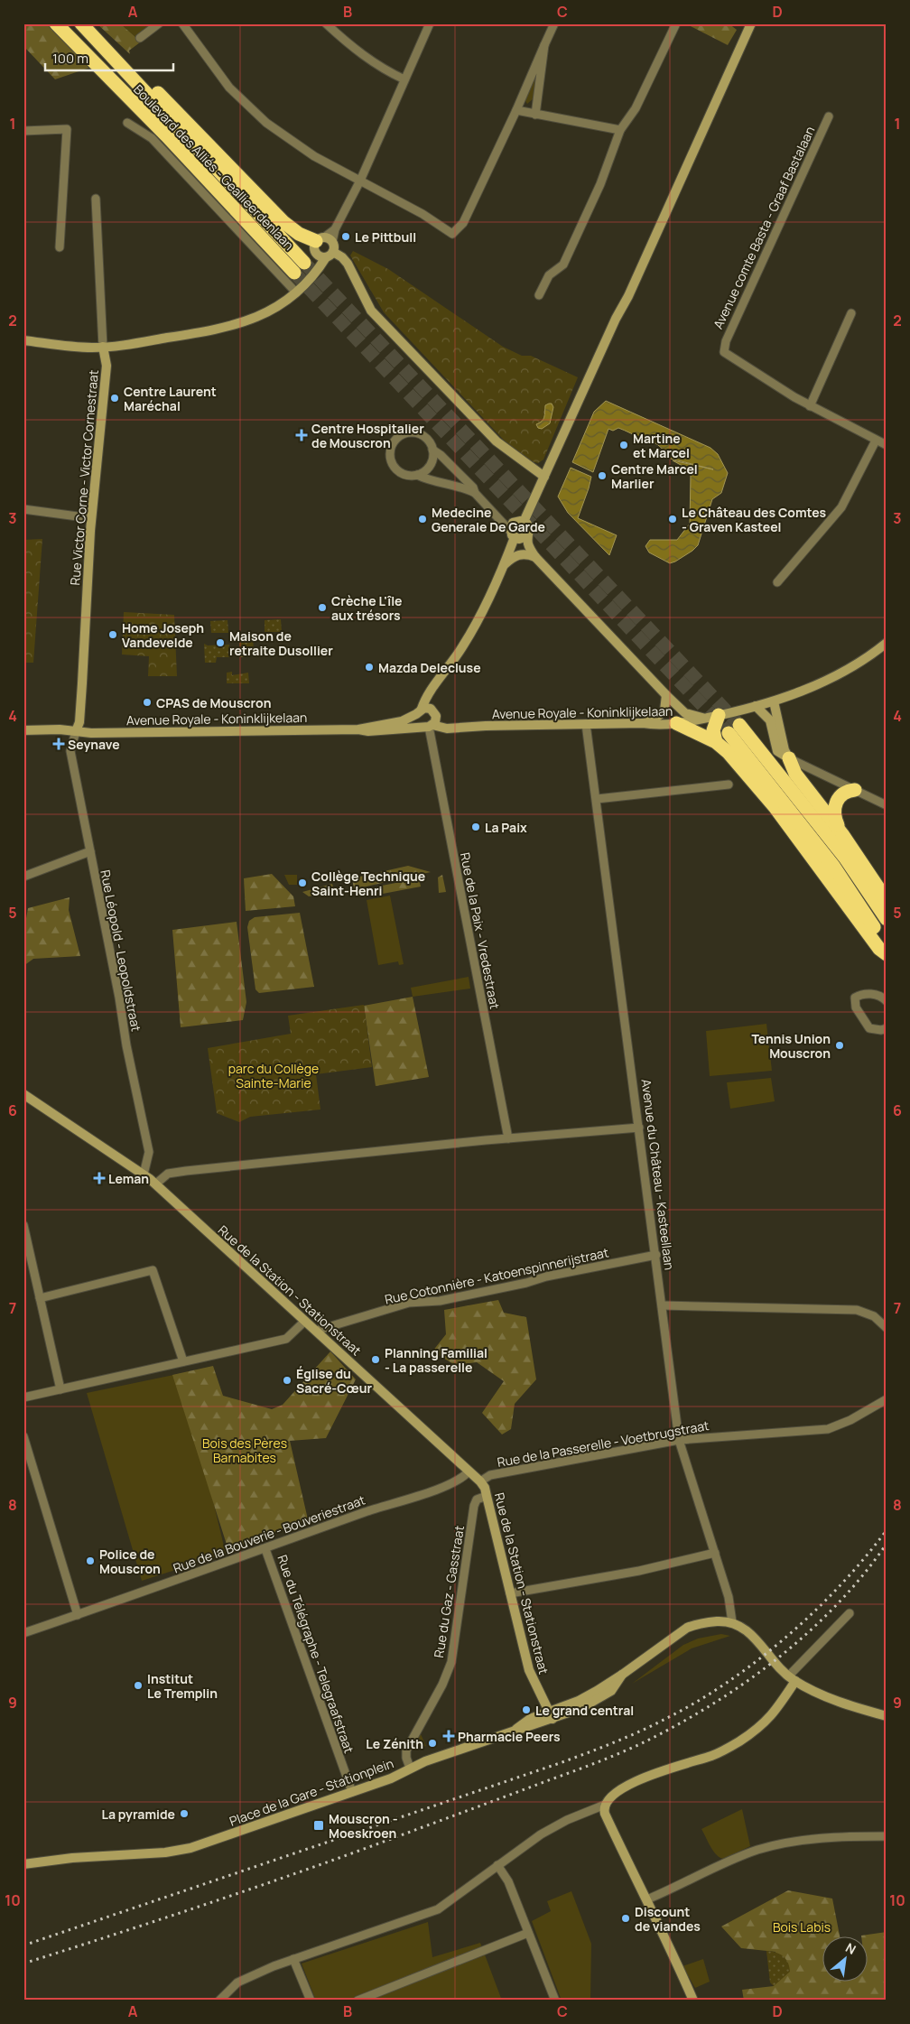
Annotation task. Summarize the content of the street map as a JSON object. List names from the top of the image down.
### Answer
{
  "streets": {
    "highway": ["Boulevard des Alliés - Geallieerdenlaan"],
    "main road": [
      "Rue Victor Corne - Victor Cornestraat",
      "Avenue Royale - Koninklijkelaan",
      "Rue de la Station - Stationstraat",
      "Place de la Gare - Stationplein"
    ],
    "street": [
      "Avenue comte Basta - Graaf Bastalaan",
      "Rue de la Paix - Vredestraat",
      "Rue Léopold - Leopoldstraat",
      "Avenue du Château - Kasteellaan",
      "Rue Cotonnière - Katoenspinnerijstraat",
      "Rue de la Passerelle - Voetbrugstraat",
      "Rue de la Bouverie - Bouveriestraat",
      "Rue du Gaz - Gasstraat",
      "Rue du Télégraphe - Telegraafstraat"
    ]
  },
  "crossings": [
    ["Rue Victor Corne - Victor Cornestraat", "Avenue Royale - Koninklijkelaan"],
    ["Rue Victor Corne - Victor Cornestraat", "Rue Léopold - Leopoldstraat"],
    ["Avenue Royale - Koninklijkelaan", "Rue de la Paix - Vredestraat"],
    ["Avenue Royale - Koninklijkelaan", "Rue Léopold - Leopoldstraat"],
    ["Avenue Royale - Koninklijkelaan", "Avenue du Château - Kasteellaan"],
    ["Rue Léopold - Leopoldstraat", "Rue de la Station - Stationstraat"],
    ["Avenue du Château - Kasteellaan", "Rue Cotonnière - Katoenspinnerijstraat"],
    ["Avenue du Château - Kasteellaan", "Rue de la Passerelle - Voetbrugstraat"],
    ["Avenue du Château - Kasteellaan", "Place de la Gare - Stationplein"],
    ["Rue Cotonnière - Katoenspinnerijstraat", "Rue de la Station - Stationstraat"],
    ["Rue de la Station - Stationstraat", "Rue de la Passerelle - Voetbrugstraat"],
    ["Rue de la Station - Stationstraat", "Rue de la Bouverie - Bouveriestraat"],
    ["Rue de la Station - Stationstraat", "Rue du Gaz - Gasstraat"],
    ["Rue de la Station - Stationstraat", "Place de la Gare - Stationplein"],
    ["Rue de la Bouverie - Bouveriestraat", "Rue du Télégraphe - Telegraafstraat"],
    ["Rue du Gaz - Gasstraat", "Place de la Gare - Stationplein"],
    ["Rue du Télégraphe - Telegraafstraat", "Place de la Gare - Stationplein"]
  ],
  "parks": ["parc du Collège Sainte-Marie", "Bois des Pères Barnabites", "Bois Labis"],
  "places": {
    "other": [
      "Le Pittbull",
      "Centre Laurent Maréchal",
      "Martine et Marcel",
      "Centre Marcel Marlier",
      "Medecine Generale De Garde",
      "Le Château des Comtes - Graven Kasteel",
      "Crèche L'île aux trésors",
      "Home Joseph Vandevelde",
      "Maison de retraite Dusollier",
      "Mazda Delecluse",
      "CPAS de Mouscron",
      "La Paix",
      "Collège Technique Saint-Henri",
      "Tennis Union Mouscron",
      "Planning Familial - La passerelle",
      "Église du Sacré-Cœur",
      "Police de Mouscron",
      "Institut Le Tremplin",
      "Le grand central",
      "Le Zénith",
      "La pyramide",
      "Discount de viandes"
    ],
    "health": [
      "Centre Hospitalier de Mouscron",
      "Seynave",
      "Leman",
      "Pharmacie Peers"
    ],
    "transit": ["Mouscron - Moeskroen"]
  },
  "scale_bar": "100 m",
  "north": "top right",
  "grid": {
    "columns": [
      "A",
      "B",
      "C",
      "D"
    ],
    "rows": [
      "1",
      "2",
      "3",
      "4",
      "5",
      "6",
      "7",
      "8",
      "9",
      "10"
    ]
  }
}
